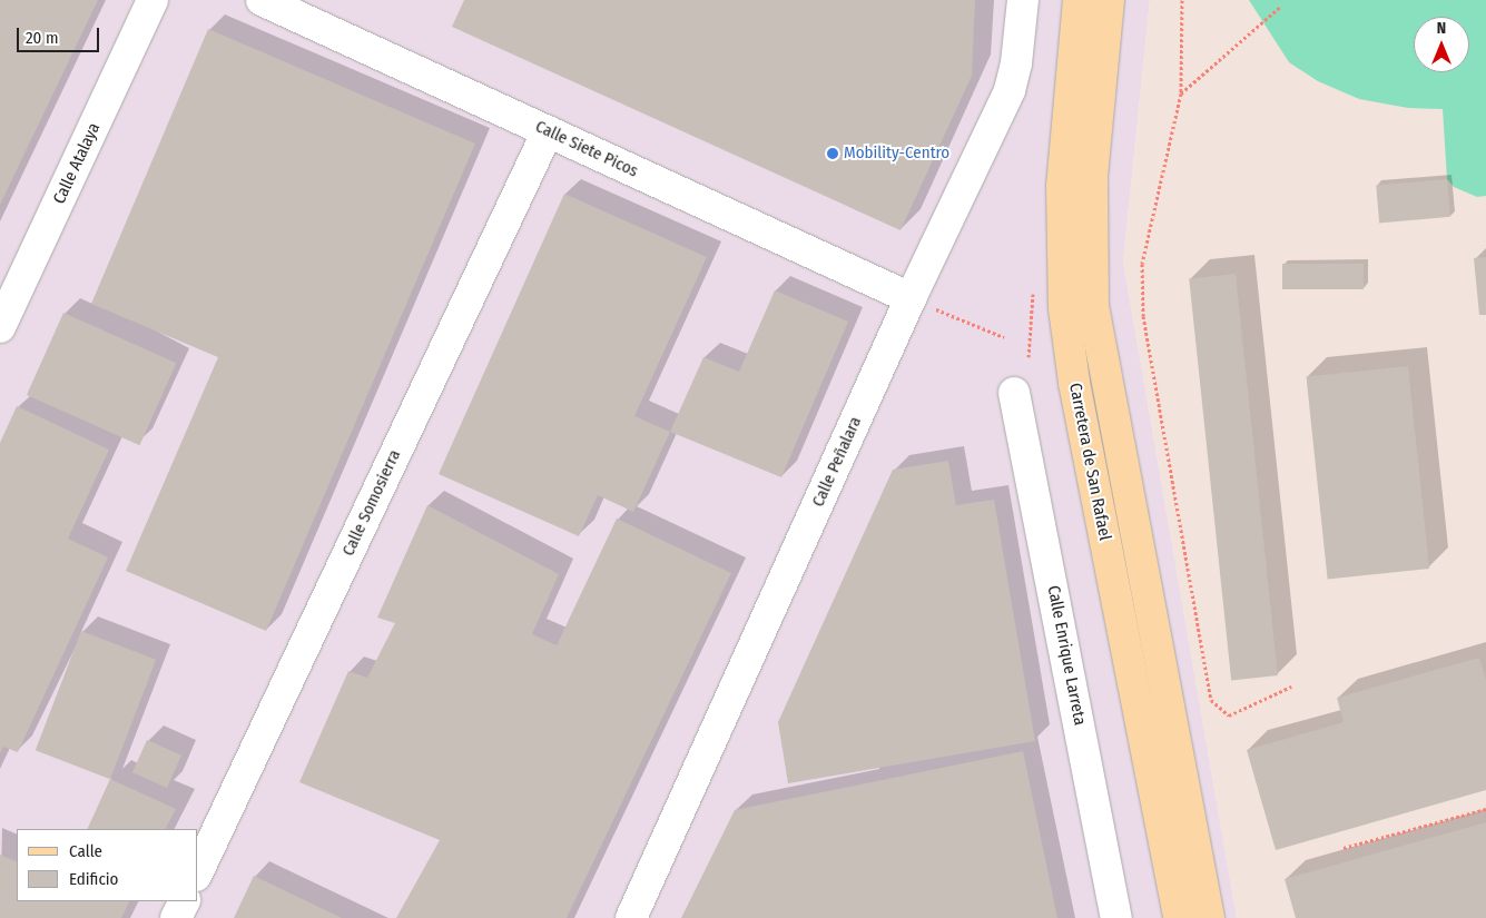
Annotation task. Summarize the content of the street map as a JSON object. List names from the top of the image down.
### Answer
{
  "streets": {
    "main road": ["Carretera de San Rafael"],
    "street": [
      "Calle Siete Picos",
      "Calle Atalaya",
      "Calle Peñalara",
      "Calle Somosierra",
      "Calle Enrique Larreta"
    ]
  },
  "crossings": [
    ["Calle Siete Picos", "Calle Peñalara"],
    ["Calle Siete Picos", "Calle Somosierra"]
  ],
  "places": ["Mobility-Centro"],
  "legend": ["Calle", "Edificio"],
  "scale_bar": "20 m",
  "north": "top"
}
